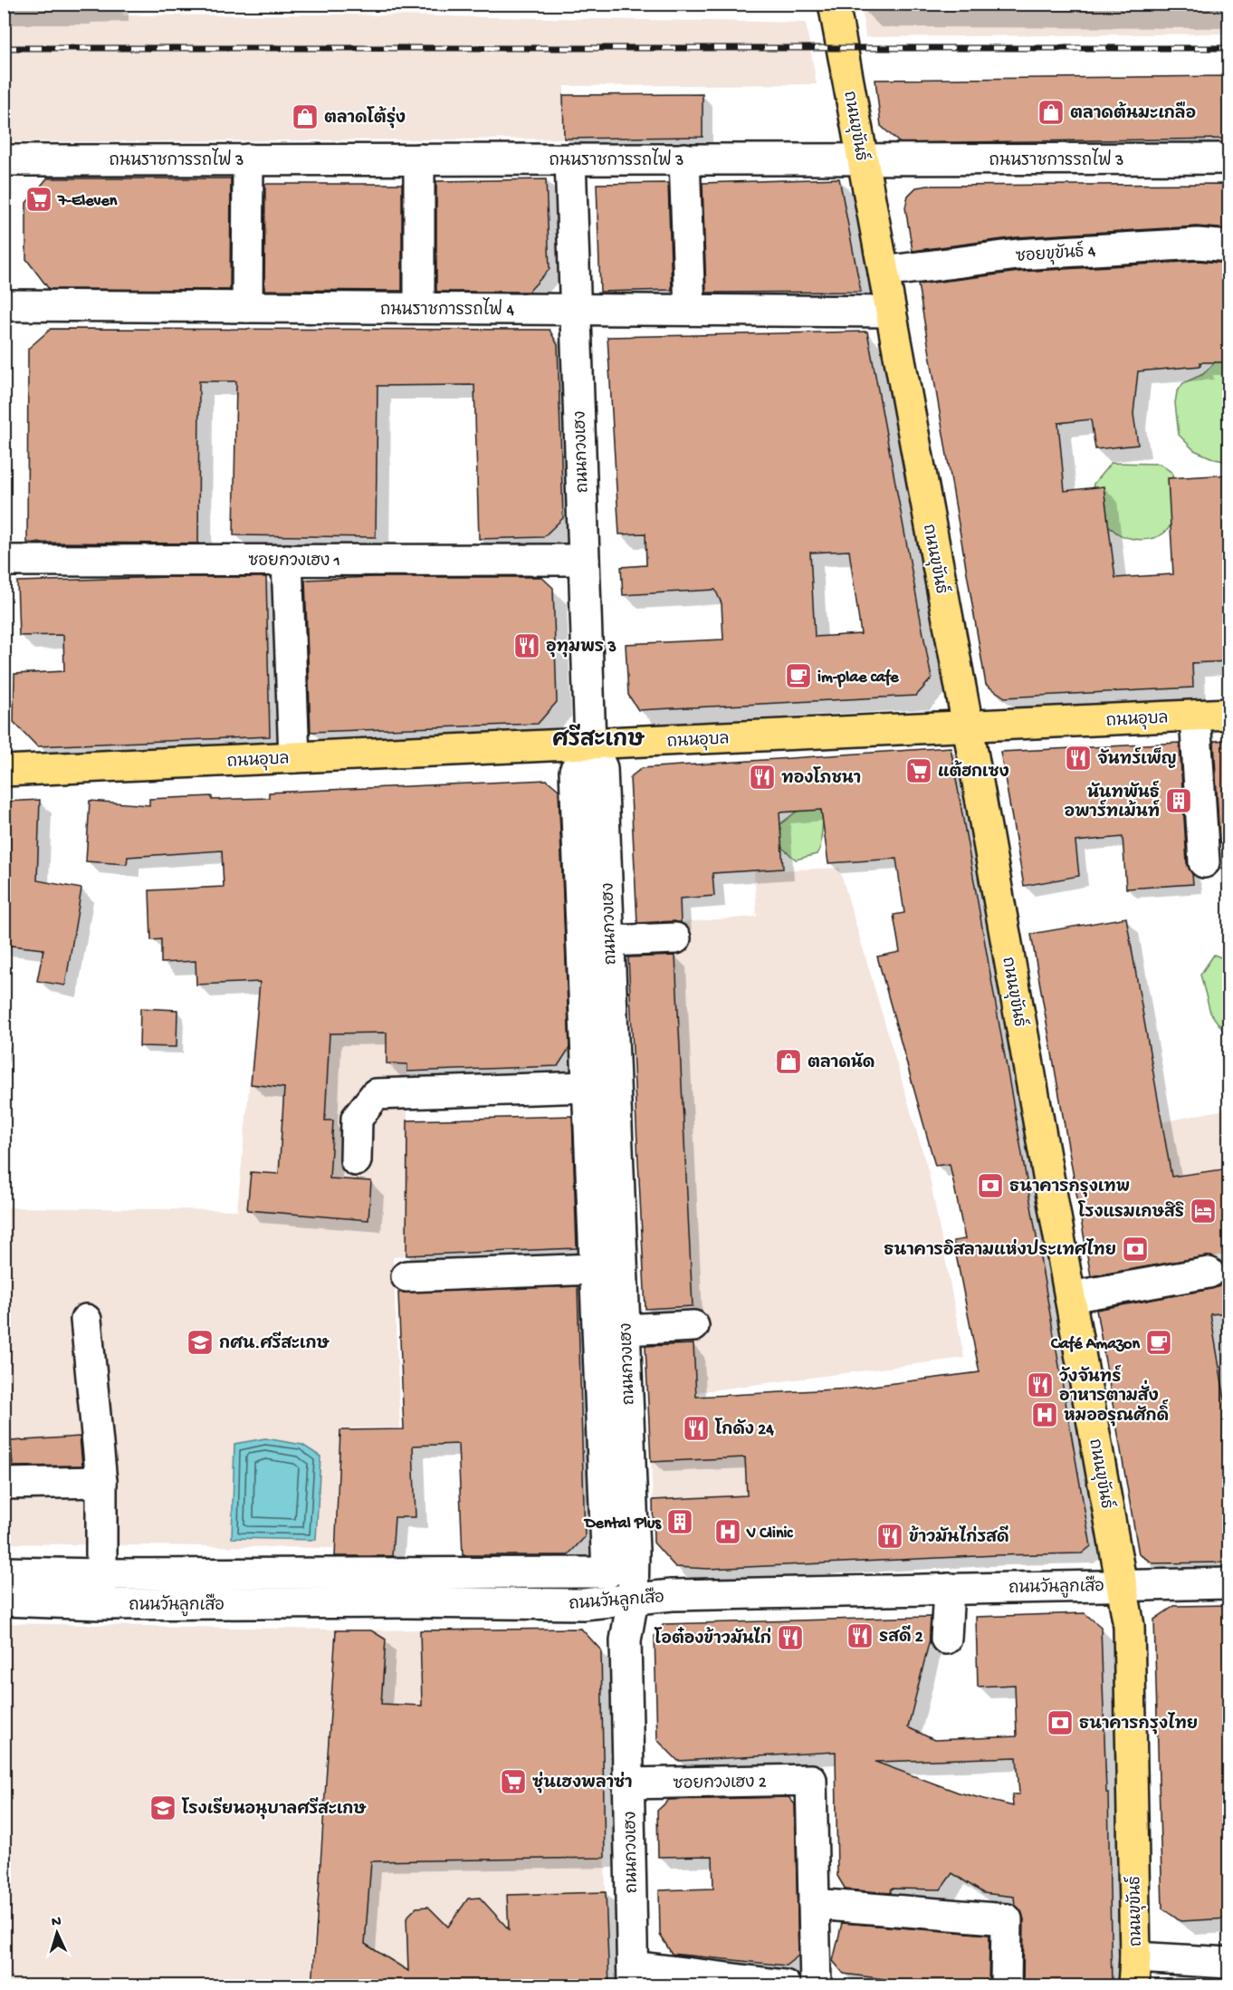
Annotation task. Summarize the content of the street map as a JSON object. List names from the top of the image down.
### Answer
{
  "streets": {
    "main road": ["ถนนขุขันธ์", "ถนนอุบล"],
    "street": [
      "ถนนราชการรถไฟ 3",
      "ซอยขุขันธ์ 4",
      "ถนนราชการรถไฟ 4",
      "ถนนกวงเฮง",
      "ซอยกวงเฮง 1",
      "ถนนวันลูกเสือ",
      "ซอยกวงเฮง 2"
    ]
  },
  "crossings": [
    ["ถนนขุขันธ์", "ถนนราชการรถไฟ 3"],
    ["ถนนขุขันธ์", "ซอยขุขันธ์ 4"],
    ["ถนนขุขันธ์", "ถนนราชการรถไฟ 4"],
    ["ถนนขุขันธ์", "ถนนอุบล"],
    ["ถนนขุขันธ์", "ถนนวันลูกเสือ"],
    ["ถนนราชการรถไฟ 3", "ถนนกวงเฮง"],
    ["ถนนราชการรถไฟ 4", "ถนนกวงเฮง"],
    ["ถนนกวงเฮง", "ซอยกวงเฮง 1"],
    ["ถนนกวงเฮง", "ถนนอุบล"],
    ["ถนนกวงเฮง", "ถนนวันลูกเสือ"],
    ["ถนนกวงเฮง", "ซอยกวงเฮง 2"]
  ],
  "districts": ["ศรีสะเกษ"],
  "places": {
    "shop": ["ตลาดต้นมะเกลือ", "ตลาดโต้รุ่ง", "ตลาดนัด"],
    "supermarket": ["7-Eleven", "แต้ฮกเซง", "ซุ่นเฮงพลาซ่า"],
    "restaurant": [
      "อุทุมพร 3",
      "จันทร์เพ็ญ",
      "ทองโภชนา",
      "วังจันทร์ อาหารตามสั่ง",
      "โกดัง 24",
      "ข้าวมันไก่รสดี",
      "รสดี 2",
      "โอต๋องข้าวมันไก่"
    ],
    "cafe": ["im-plae cafe", "Café Amazon"],
    "building": ["นันทพันธ์ อพาร์ทเม้นท์", "Dental Plus"],
    "bank": ["ธนาคารกรุงเทพ", "ธนาคารอิสลามแห่งประเทศไทย", "ธนาคารกรุงไทย"],
    "hotel": ["โรงแรมเกษสิริ"],
    "school or university": ["กศน.ศรีสะเกษ", "โรงเรียนอนุบาลศรีสะเกษ"],
    "hospital": ["หมออรุณศักดิ์", "V Clinic"]
  },
  "north": "top"
}
